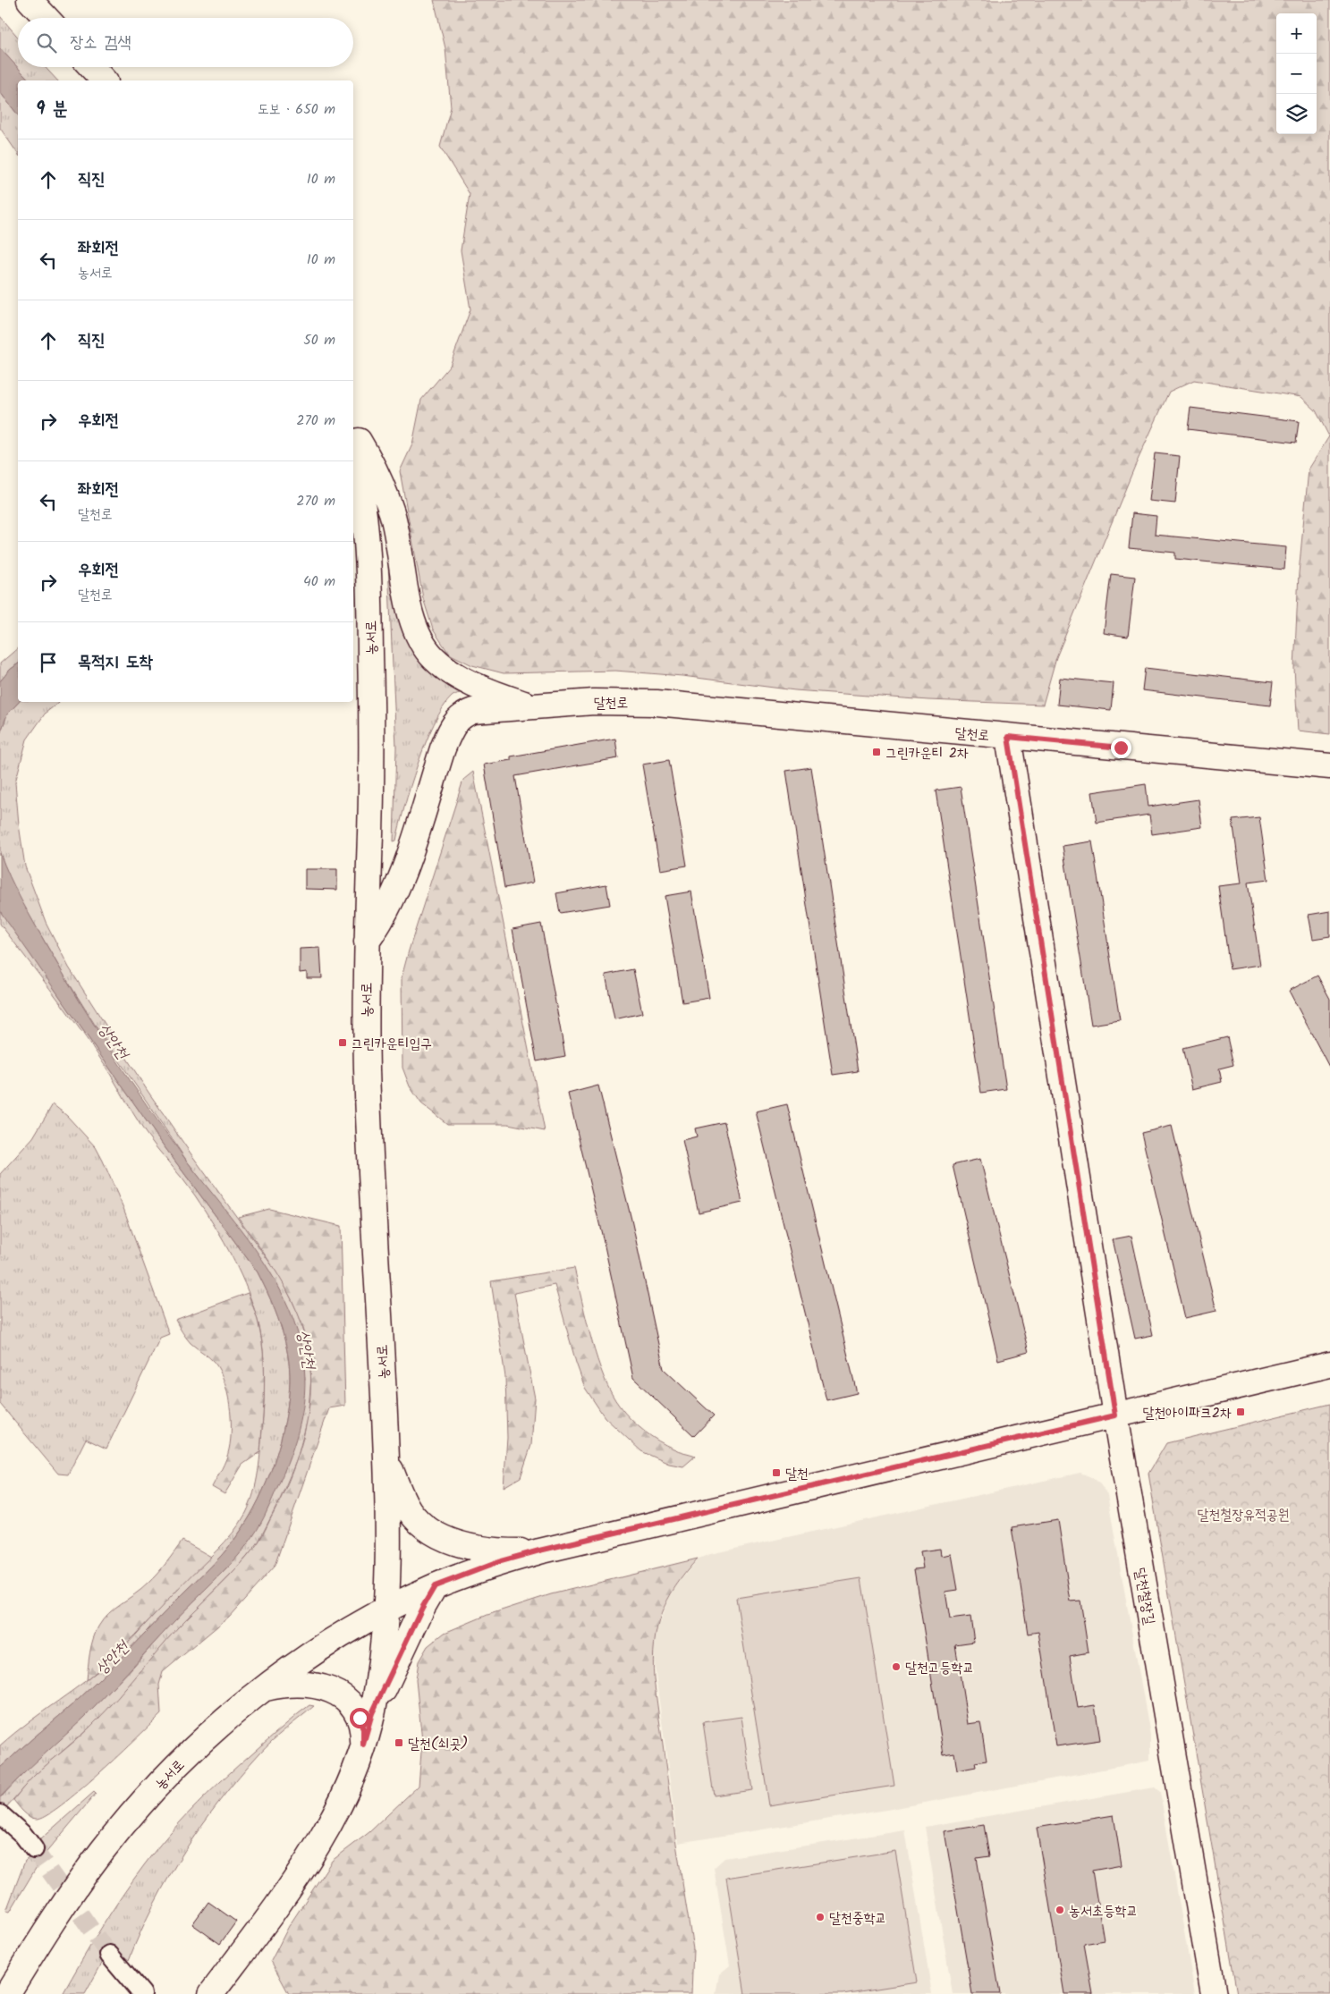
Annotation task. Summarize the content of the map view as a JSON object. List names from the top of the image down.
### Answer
{
  "streets": {
    "street": ["농서로", "달천로", "달천철장길"]
  },
  "crossings": [
    ["농서로", "달천로"],
    ["달천로", "달천철장길"]
  ],
  "water": ["상안천"],
  "parks": ["달천철장유적공원"],
  "places": {
    "transit": [
      "그린카운티 2차",
      "그린카운티입구",
      "달천아이파크2차",
      "달천",
      "달천(쇠곳)"
    ],
    "other": ["달천고등학교", "농서초등학교", "달천중학교"]
  },
  "page": {
    "map_buttons": ["+", "−"],
    "search": "장소 검색",
    "heading": ["9 분", "도보 · 650 m"],
    "list": [
      ["직진", "10 m"],
      ["좌회전", "농서로", "10 m"],
      ["직진", "50 m"],
      ["우회전", "270 m"],
      ["좌회전", "달천로", "270 m"],
      ["우회전", "달천로", "40 m"],
      "목적지 도착"
    ]
  }
}
